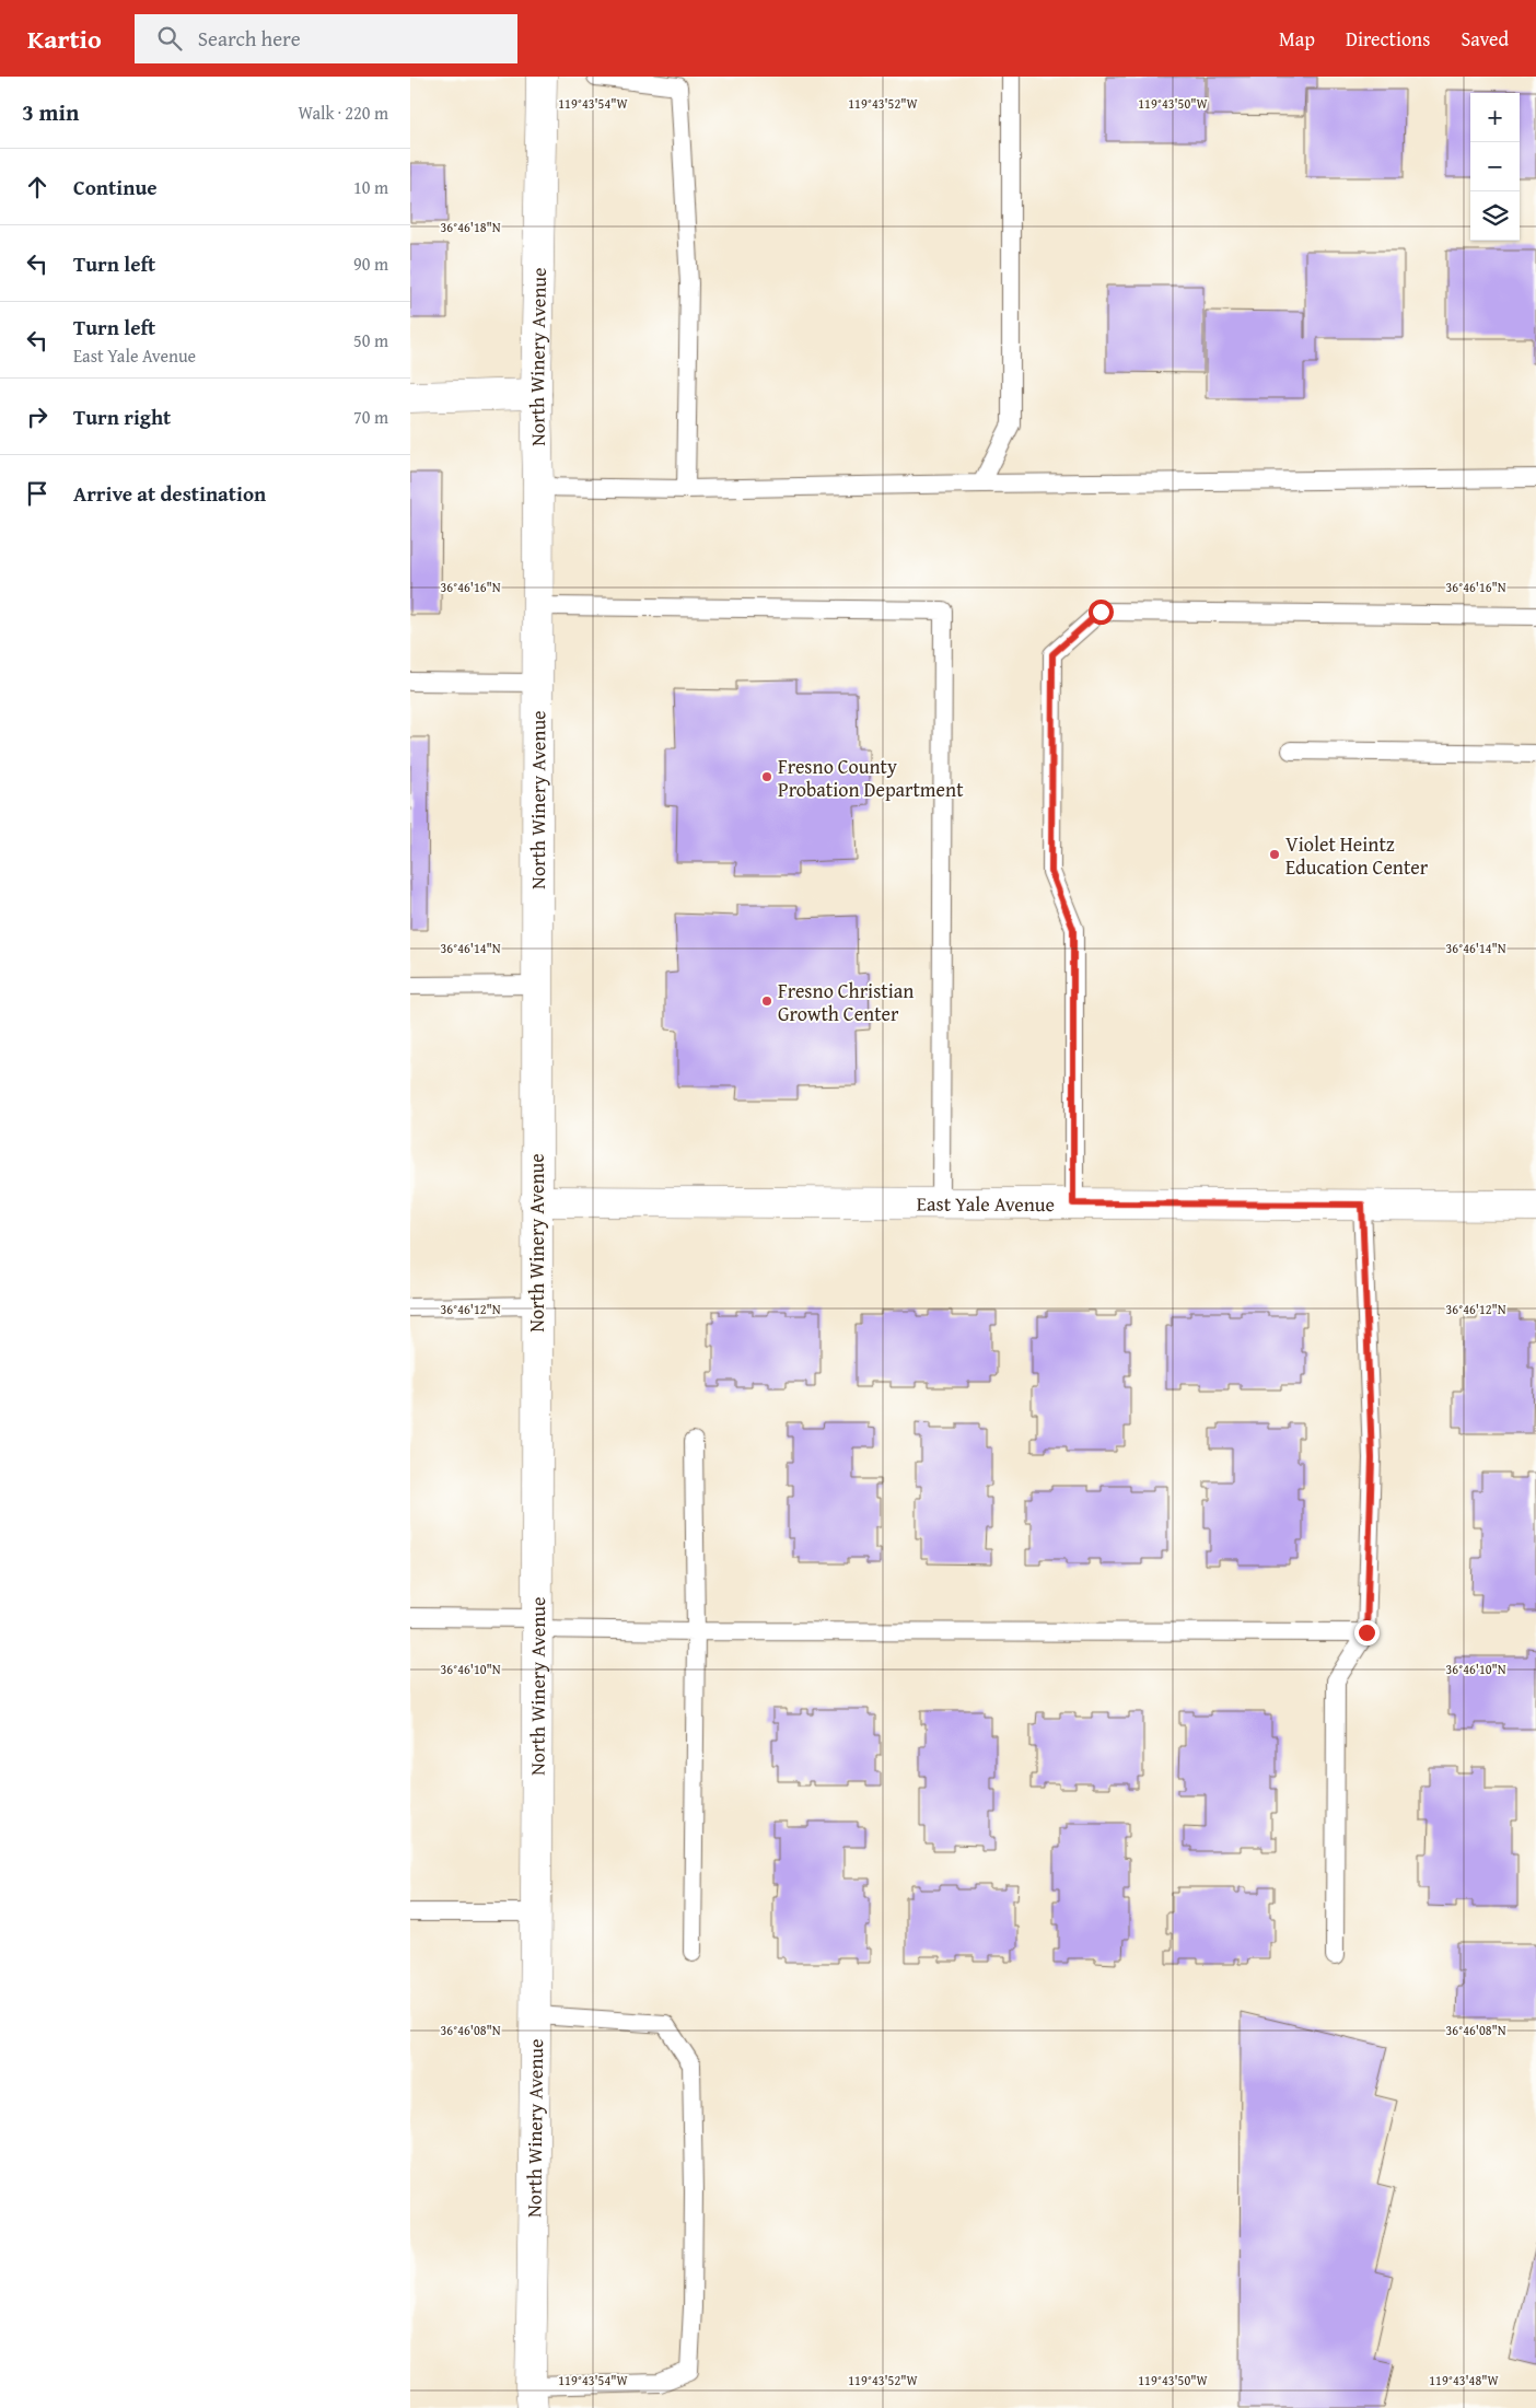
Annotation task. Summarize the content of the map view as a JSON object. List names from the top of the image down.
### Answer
{
  "streets": {
    "street": ["North Winery Avenue", "East Yale Avenue"]
  },
  "crossings": [
    ["North Winery Avenue", "East Yale Avenue"]
  ],
  "places": ["Fresno County Probation Department", "Violet Heintz Education Center", "Fresno Christian Growth Center"],
  "page": {
    "header": "Kartio",
    "search": "Search here",
    "nav": ["Map", "Directions", "Saved"],
    "heading": ["3 min", "Walk · 220 m"],
    "map_buttons": ["+", "−"],
    "list": [
      ["Continue", "10 m"],
      ["Turn left", "90 m"],
      ["Turn left", "East Yale Avenue", "50 m"],
      ["Turn right", "70 m"],
      "Arrive at destination"
    ]
  },
  "coordinates": [
    "119°43'54\"W",
    "119°43'52\"W",
    "119°43'50\"W",
    "36°46'18\"N",
    "36°46'16\"N",
    "36°46'14\"N",
    "36°46'12\"N",
    "36°46'10\"N",
    "36°46'08\"N",
    "119°43'48\"W"
  ]
}
